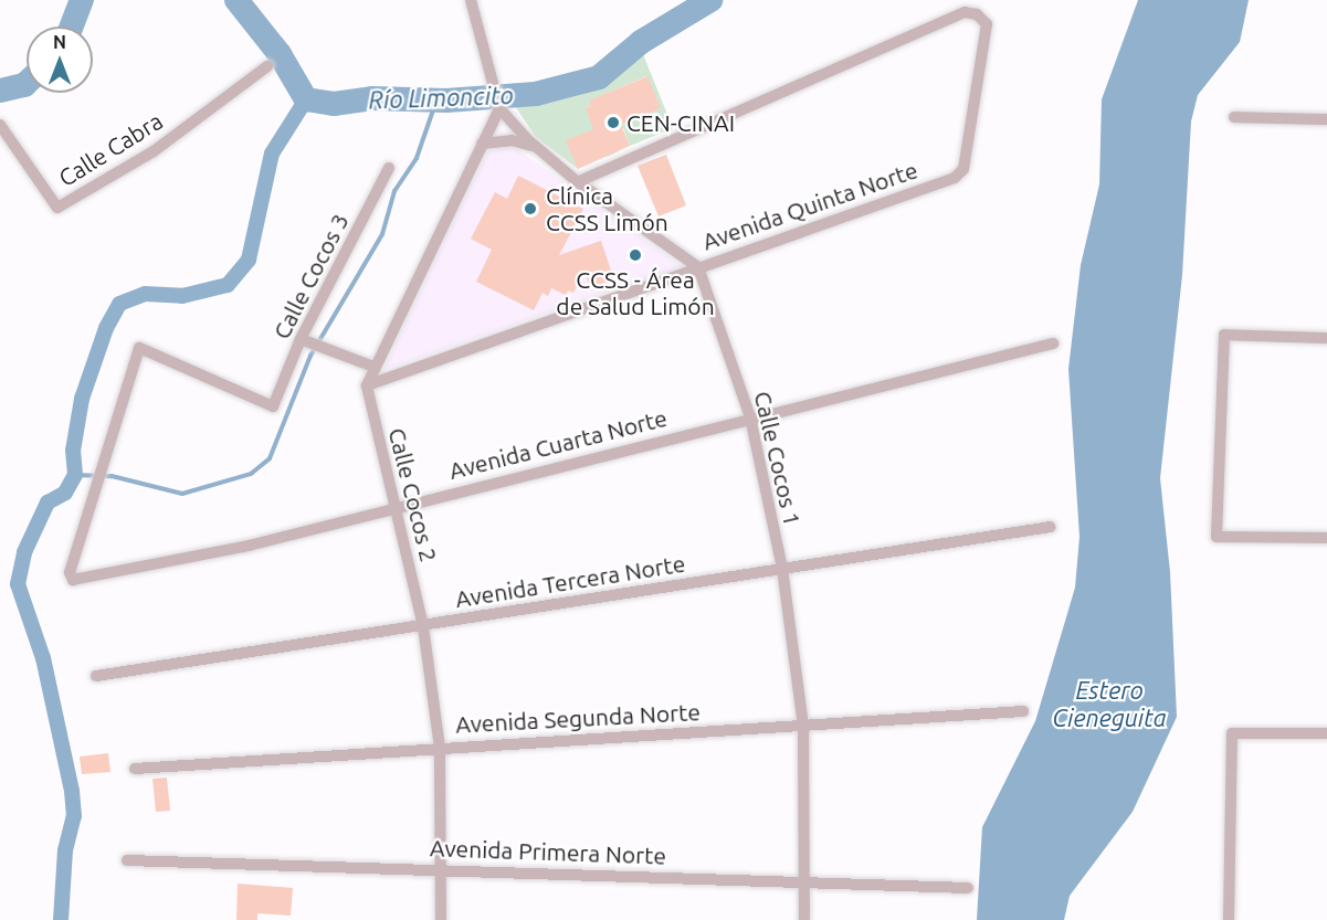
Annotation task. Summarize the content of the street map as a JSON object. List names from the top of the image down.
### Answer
{
  "streets": {
    "street": [
      "Calle Cabra",
      "Avenida Quinta Norte",
      "Calle Cocos 3",
      "Avenida Cuarta Norte",
      "Calle Cocos 1",
      "Calle Cocos 2",
      "Avenida Tercera Norte",
      "Avenida Segunda Norte",
      "Avenida Primera Norte"
    ]
  },
  "crossings": [
    ["Avenida Quinta Norte", "Calle Cocos 1"],
    ["Avenida Quinta Norte", "Calle Cocos 2"],
    ["Calle Cocos 3", "Avenida Cuarta Norte"],
    ["Avenida Cuarta Norte", "Calle Cocos 1"],
    ["Avenida Cuarta Norte", "Calle Cocos 2"],
    ["Calle Cocos 1", "Avenida Tercera Norte"],
    ["Calle Cocos 1", "Avenida Segunda Norte"],
    ["Calle Cocos 1", "Avenida Primera Norte"],
    ["Calle Cocos 2", "Avenida Tercera Norte"],
    ["Calle Cocos 2", "Avenida Segunda Norte"],
    ["Calle Cocos 2", "Avenida Primera Norte"]
  ],
  "water": ["Río Limoncito", "Estero Cieneguita"],
  "places": ["CEN-CINAI", "Clínica CCSS Limón", "CCSS - Área de Salud Limón"],
  "north": "top"
}
